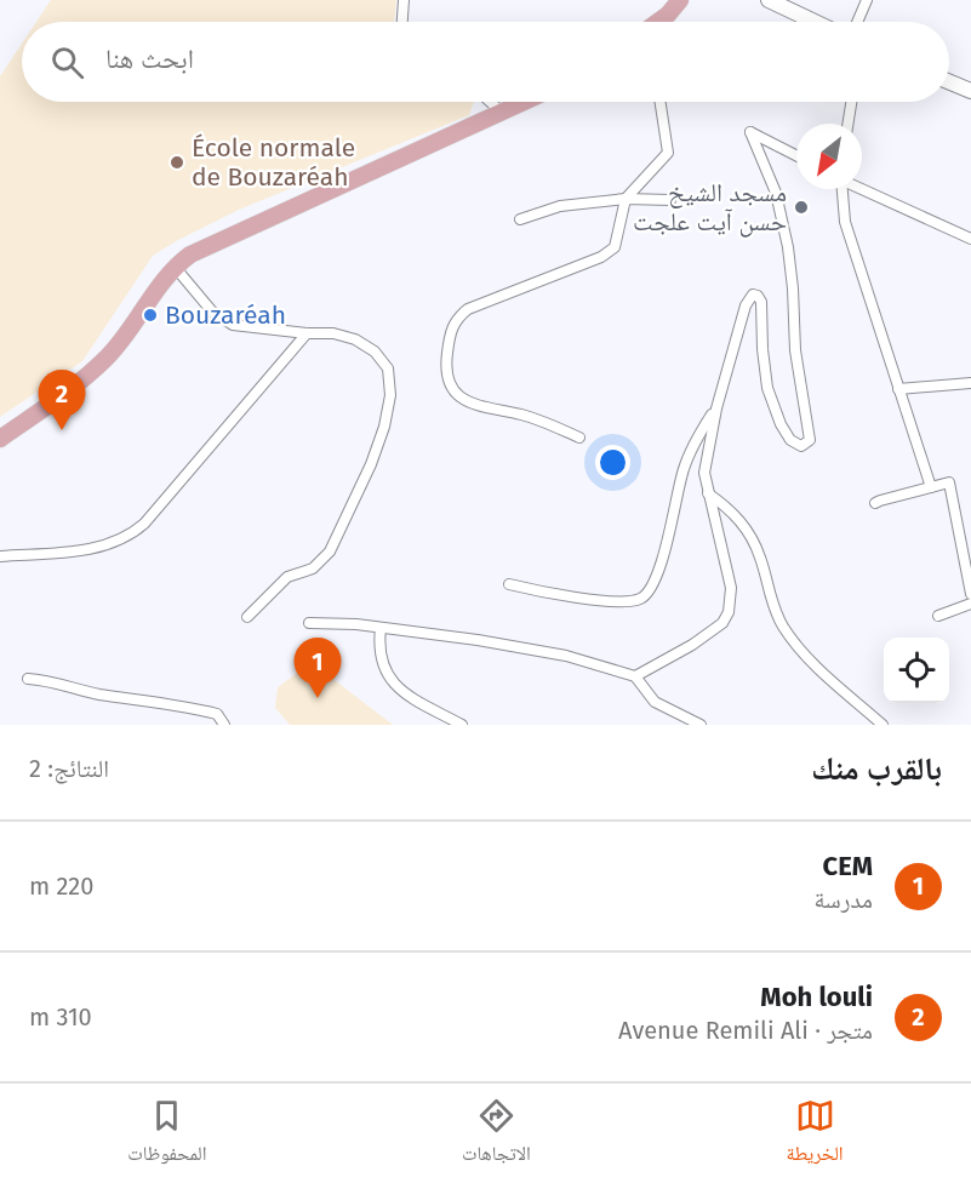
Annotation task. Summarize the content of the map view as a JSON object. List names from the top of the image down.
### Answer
{
  "places": ["École normale de Bouzaréah", "مسجد الشيخ حسن آيت علجت", "Bouzaréah"],
  "north": "bottom left",
  "page": {
    "search": "ابحث هنا",
    "pins": ["2", "1"],
    "heading": ["بالقرب منك", "النتائج: 2"],
    "list": [
      {
        "mark": "1",
        "name": "CEM",
        "note": "مدرسة",
        "value": "220 m"
      },
      {
        "mark": "2",
        "name": "Moh louli",
        "note": "متجر · Avenue Remili Ali",
        "value": "310 m"
      }
    ],
    "nav": ["الخريطة", "الاتجاهات", "المحفوظات"]
  }
}
